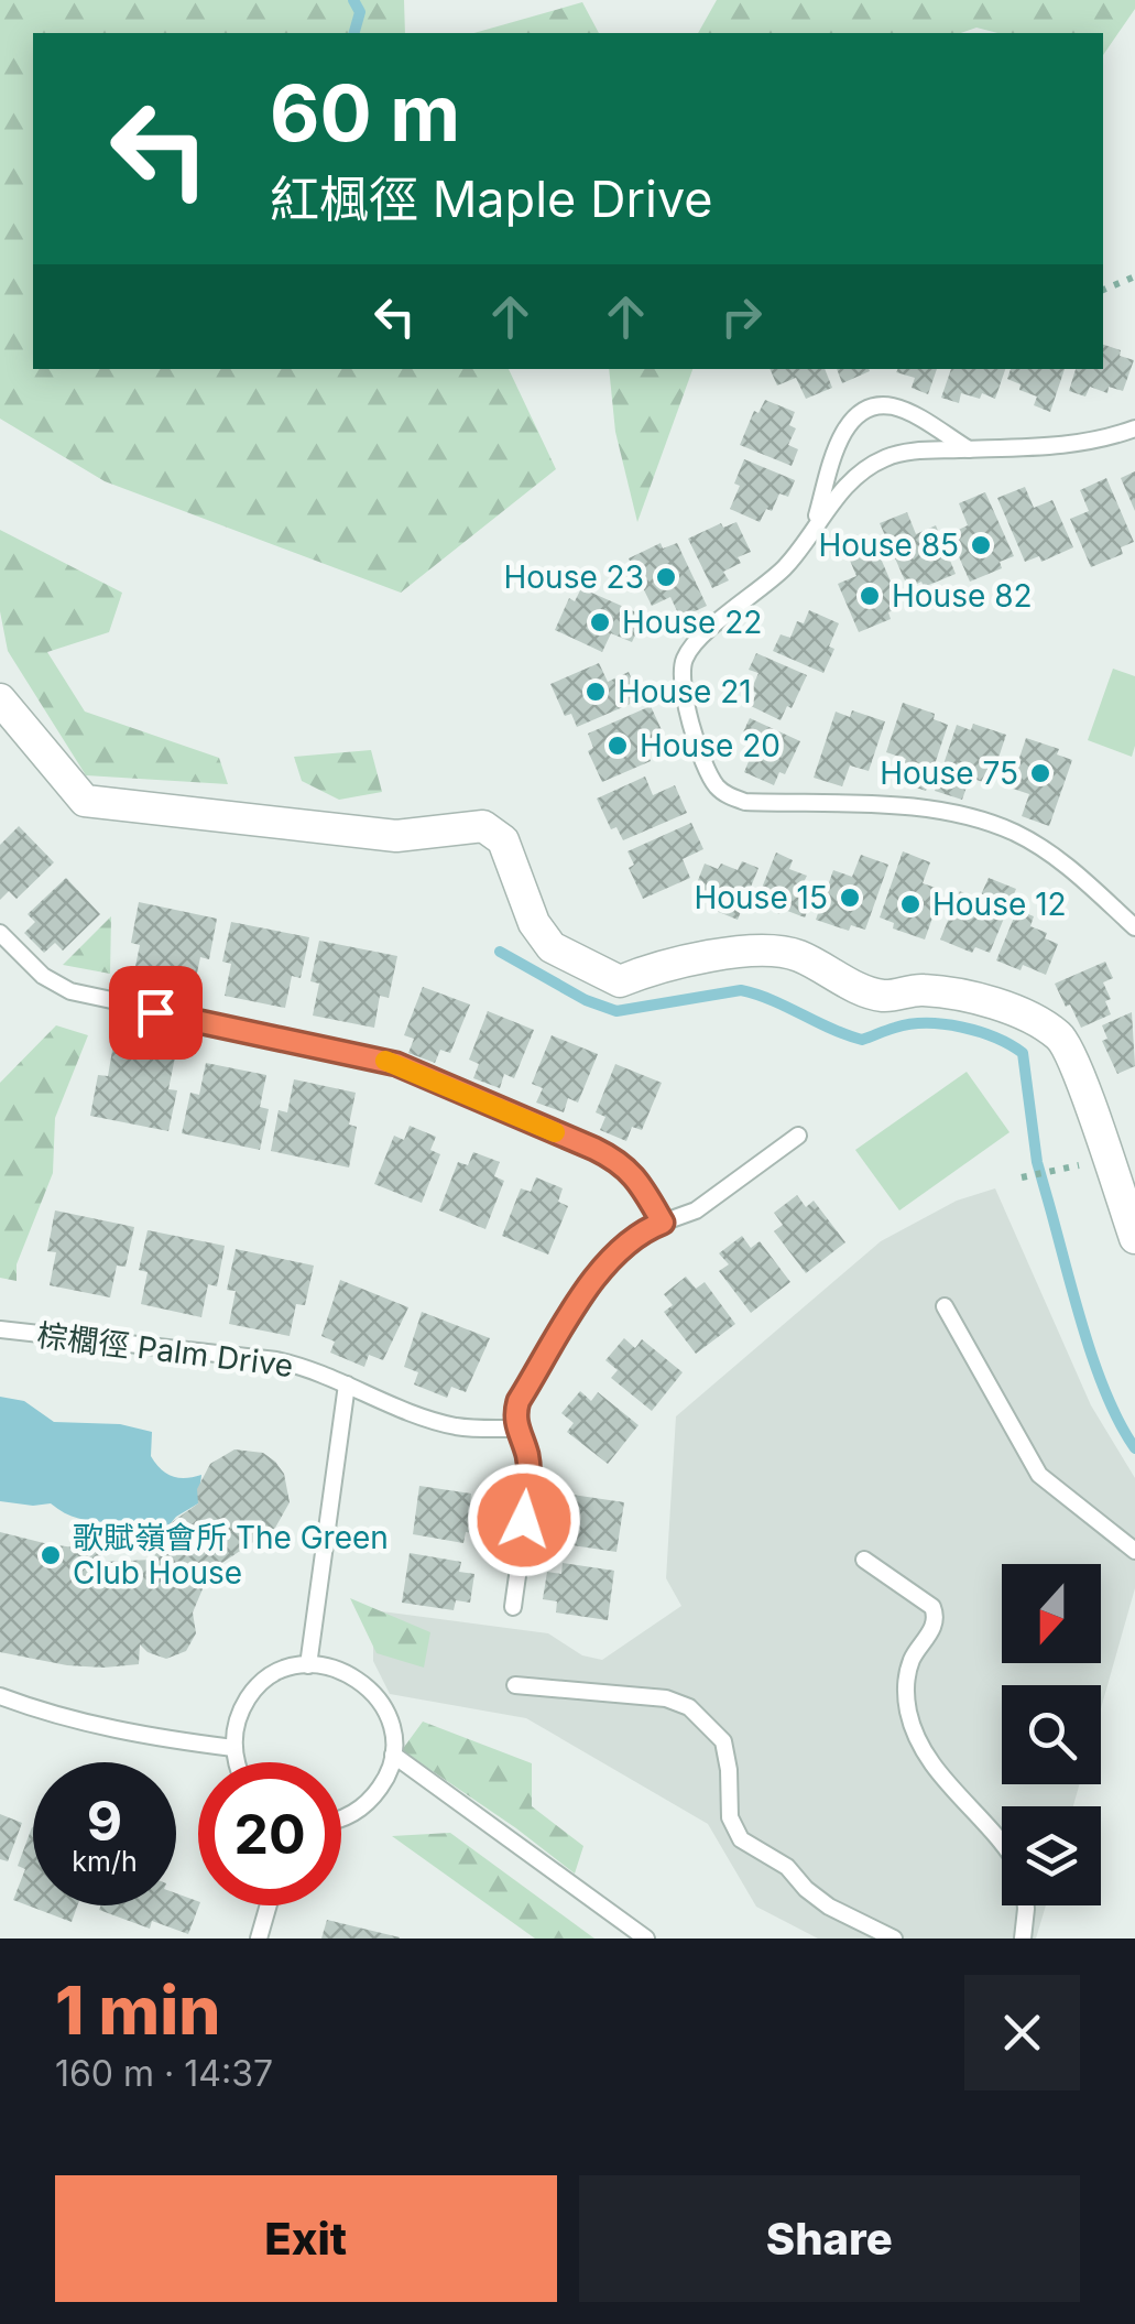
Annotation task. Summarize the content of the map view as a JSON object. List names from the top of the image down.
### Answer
{
  "streets": {
    "lane": ["棕櫚徑 Palm Drive"]
  },
  "places": [
    "House 85",
    "House 23",
    "House 82",
    "House 22",
    "House 21",
    "House 20",
    "House 75",
    "House 15",
    "House 12",
    "歌賦嶺會所 The Green Club House"
  ],
  "north": "bottom",
  "page": {
    "turn": ["60 m", "紅楓徑 Maple Drive"],
    "speed": "9 km/h",
    "limit": "20",
    "heading": ["1 min", "160 m · 14:37"],
    "buttons": ["Exit", "Share"]
  }
}
